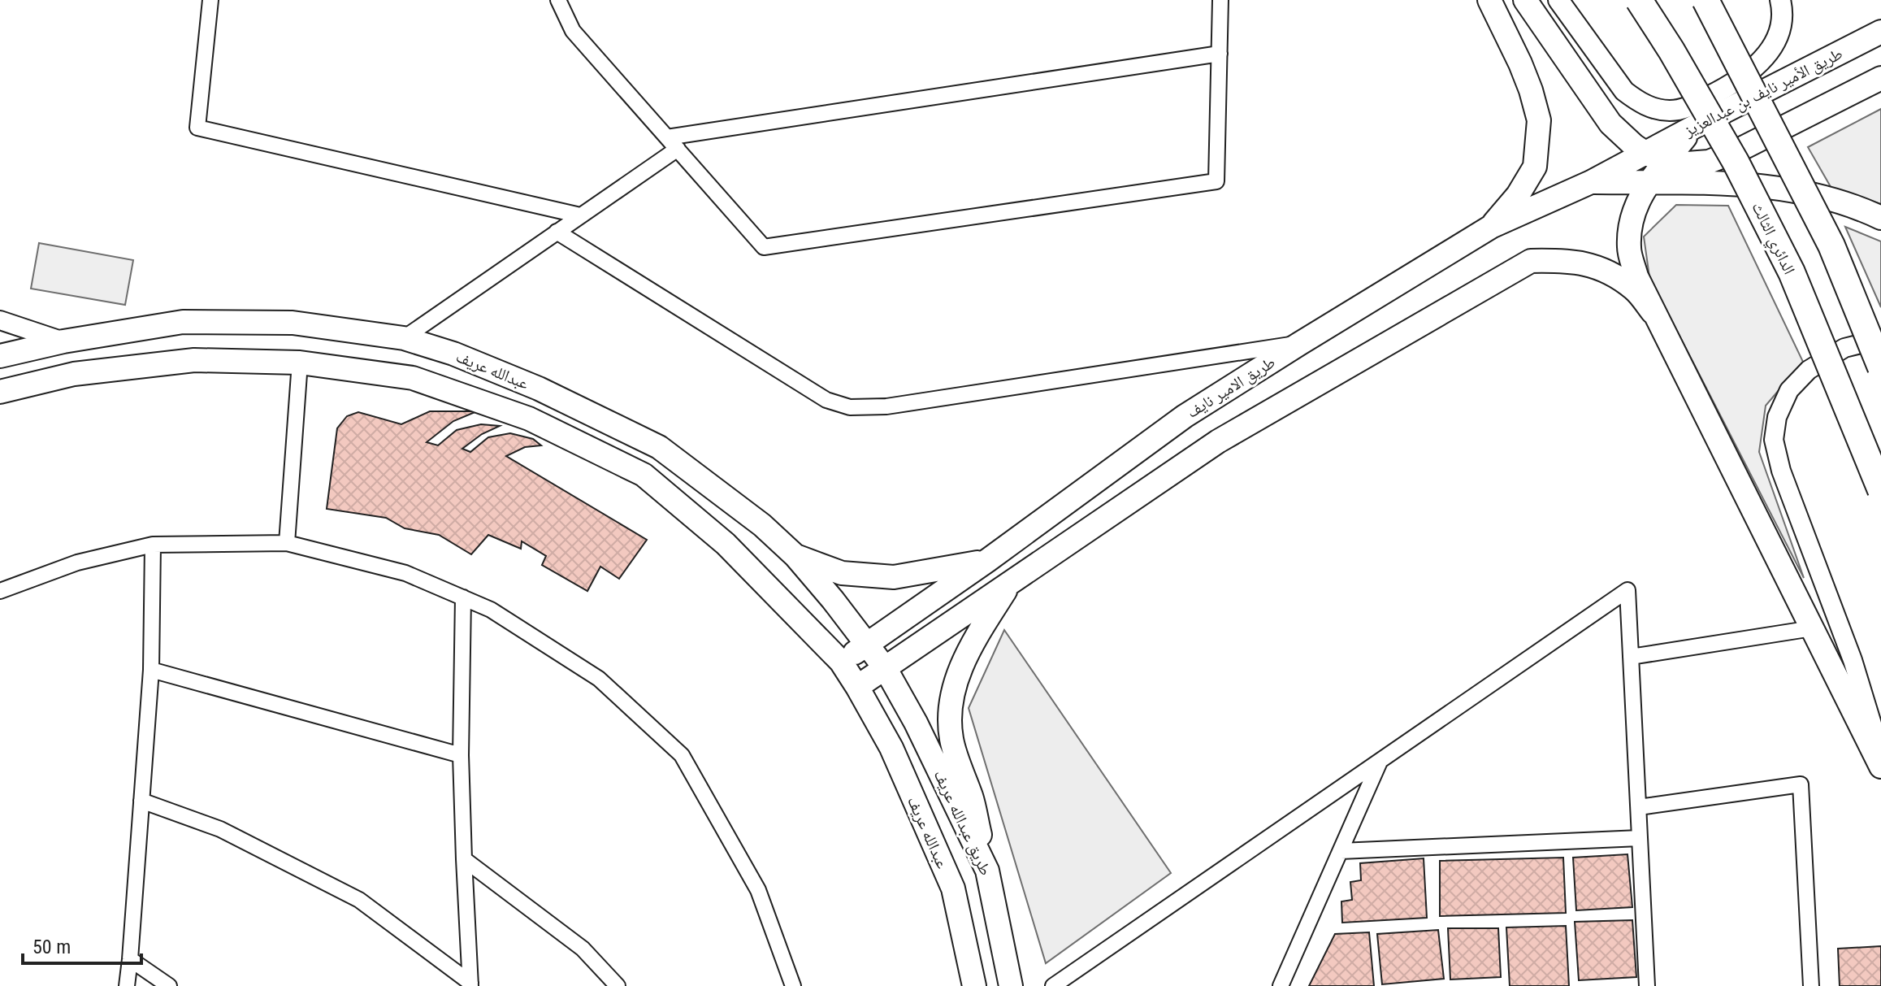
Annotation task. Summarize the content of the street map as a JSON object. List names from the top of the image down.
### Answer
{
  "streets": {
    "highway": ["الدائري الثالث"],
    "main road": [
      "طريق الأمير نايف بن عبدالعزيز",
      "عبدالله عريف",
      "طريق الامير نايف",
      "طريق عبدالله عريف"
    ]
  },
  "crossings": [
    ["طريق الأمير نايف بن عبدالعزيز", "طريق الامير نايف"],
    ["عبدالله عريف", "طريق الامير نايف"],
    ["عبدالله عريف", "طريق عبدالله عريف"]
  ],
  "scale_bar": "50 m"
}
